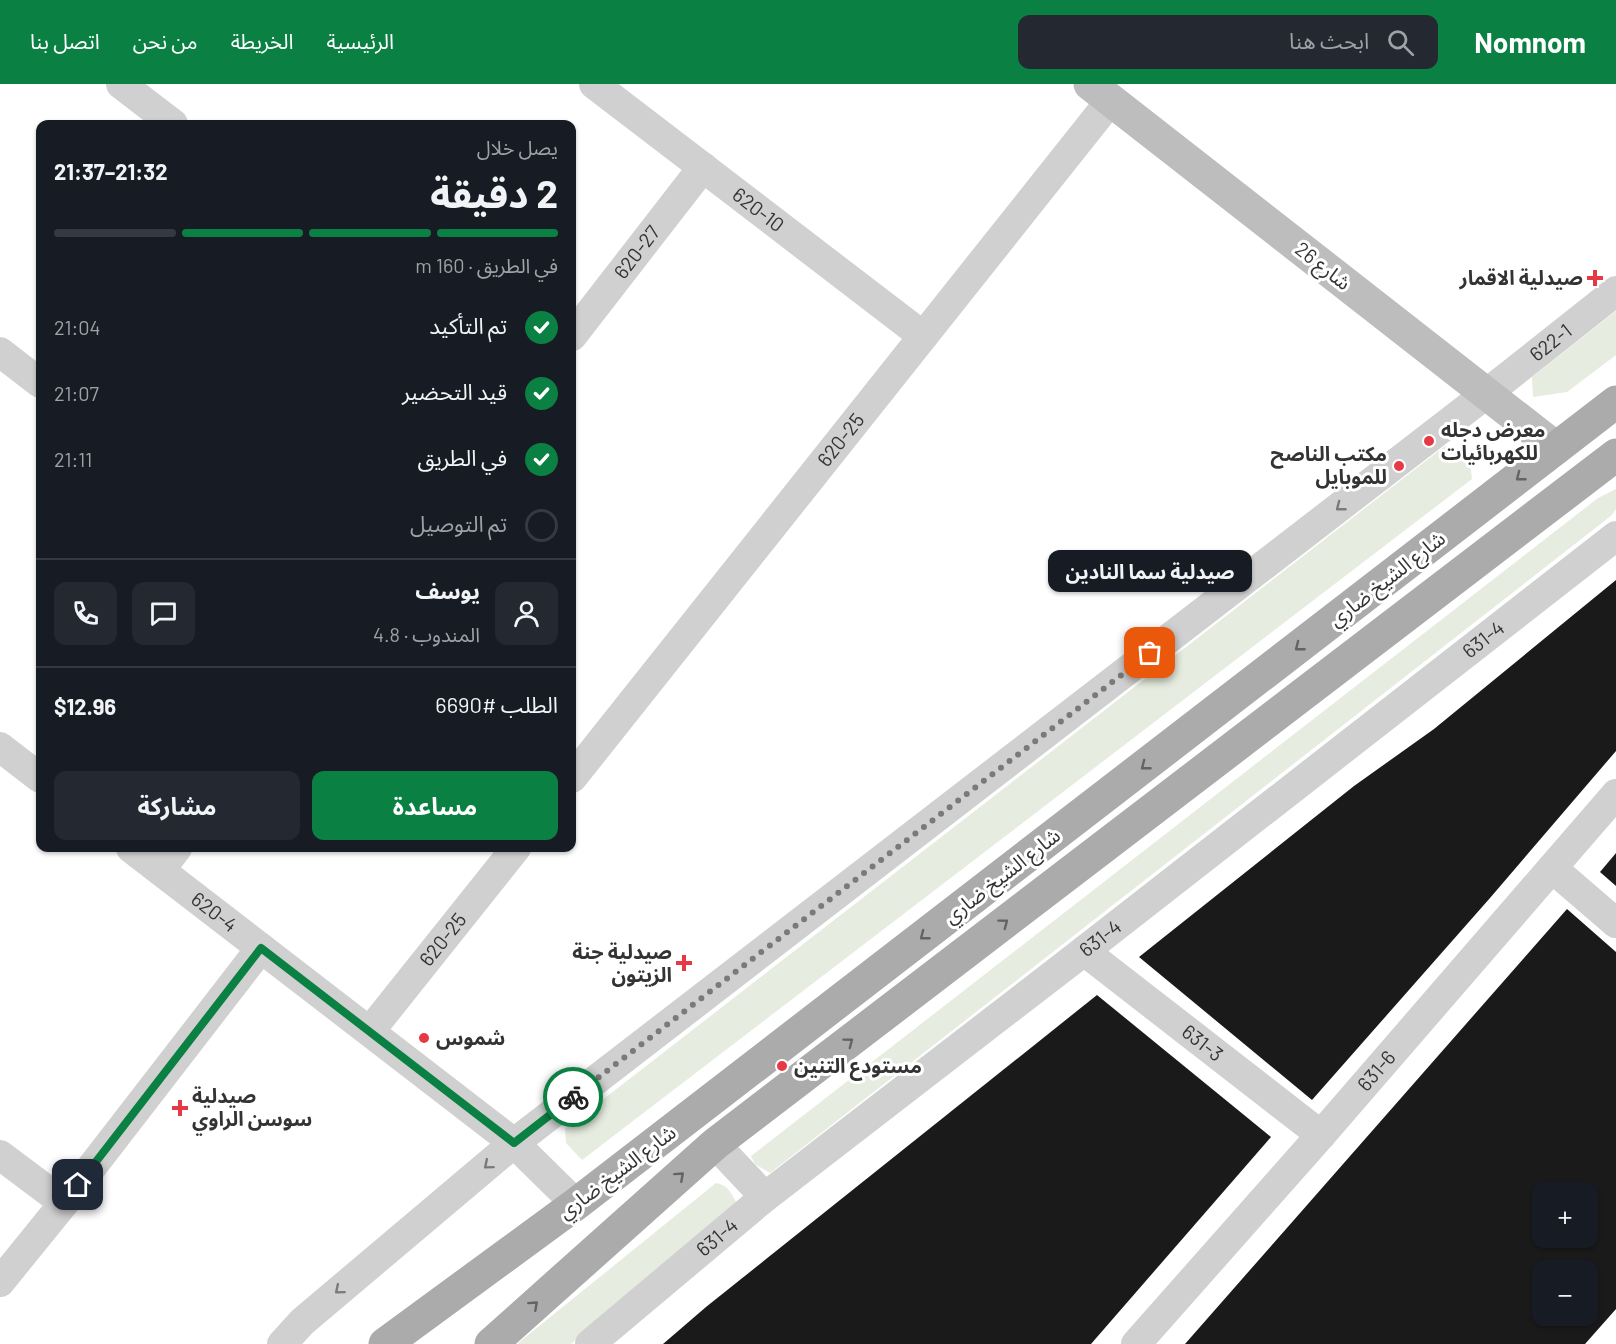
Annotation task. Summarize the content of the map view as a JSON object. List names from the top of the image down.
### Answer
{
  "streets": {
    "main road": ["شارع الشيخ ضاري"],
    "street": [
      "620-10",
      "620-27",
      "شارع 26",
      "622-1",
      "620-25",
      "631-4",
      "620-4",
      "631-3",
      "631-6"
    ]
  },
  "crossings": [
    ["620-10", "620-27"],
    ["620-10", "620-25"],
    ["شارع 26", "622-1"],
    ["شارع 26", "620-25"],
    ["شارع 26", "شارع الشيخ ضاري"],
    ["622-1", "620-4"],
    ["620-25", "620-4"],
    ["شارع الشيخ ضاري", "620-4"],
    ["631-4", "631-3"],
    ["631-3", "631-6"]
  ],
  "one_way": ["622-1"],
  "places": {
    "health": ["صيدلية الاقمار", "صيدلية جنة الزيتون", "صيدلية سوسن الراوي"],
    "other": [
      "معرض دجله للكهربائيات",
      "مكتب الناصح للموبايل",
      "صيدلية سما النادين",
      "شموس",
      "مستودع التنين"
    ]
  },
  "page": {
    "header": "Nomnom",
    "search": "ابحث هنا",
    "nav": [
      "الرئيسية",
      "الخريطة",
      "من نحن",
      "اتصل بنا"
    ],
    "heading": ["2 دقيقة", "يصل خلال", "21:32–21:37"],
    "panel": [
      "يوسف",
      "المندوب · 4.8",
      "الطلب #6690",
      "$12.96"
    ],
    "bar": "في الطريق · 160 m",
    "list": [
      ["تم التأكيد", "21:04"],
      ["قيد التحضير", "21:07"],
      ["في الطريق", "21:11"],
      "تم التوصيل"
    ],
    "bubble": "صيدلية سما النادين",
    "buttons": ["مساعدة", "مشاركة"],
    "map_buttons": ["+", "−"]
  }
}
